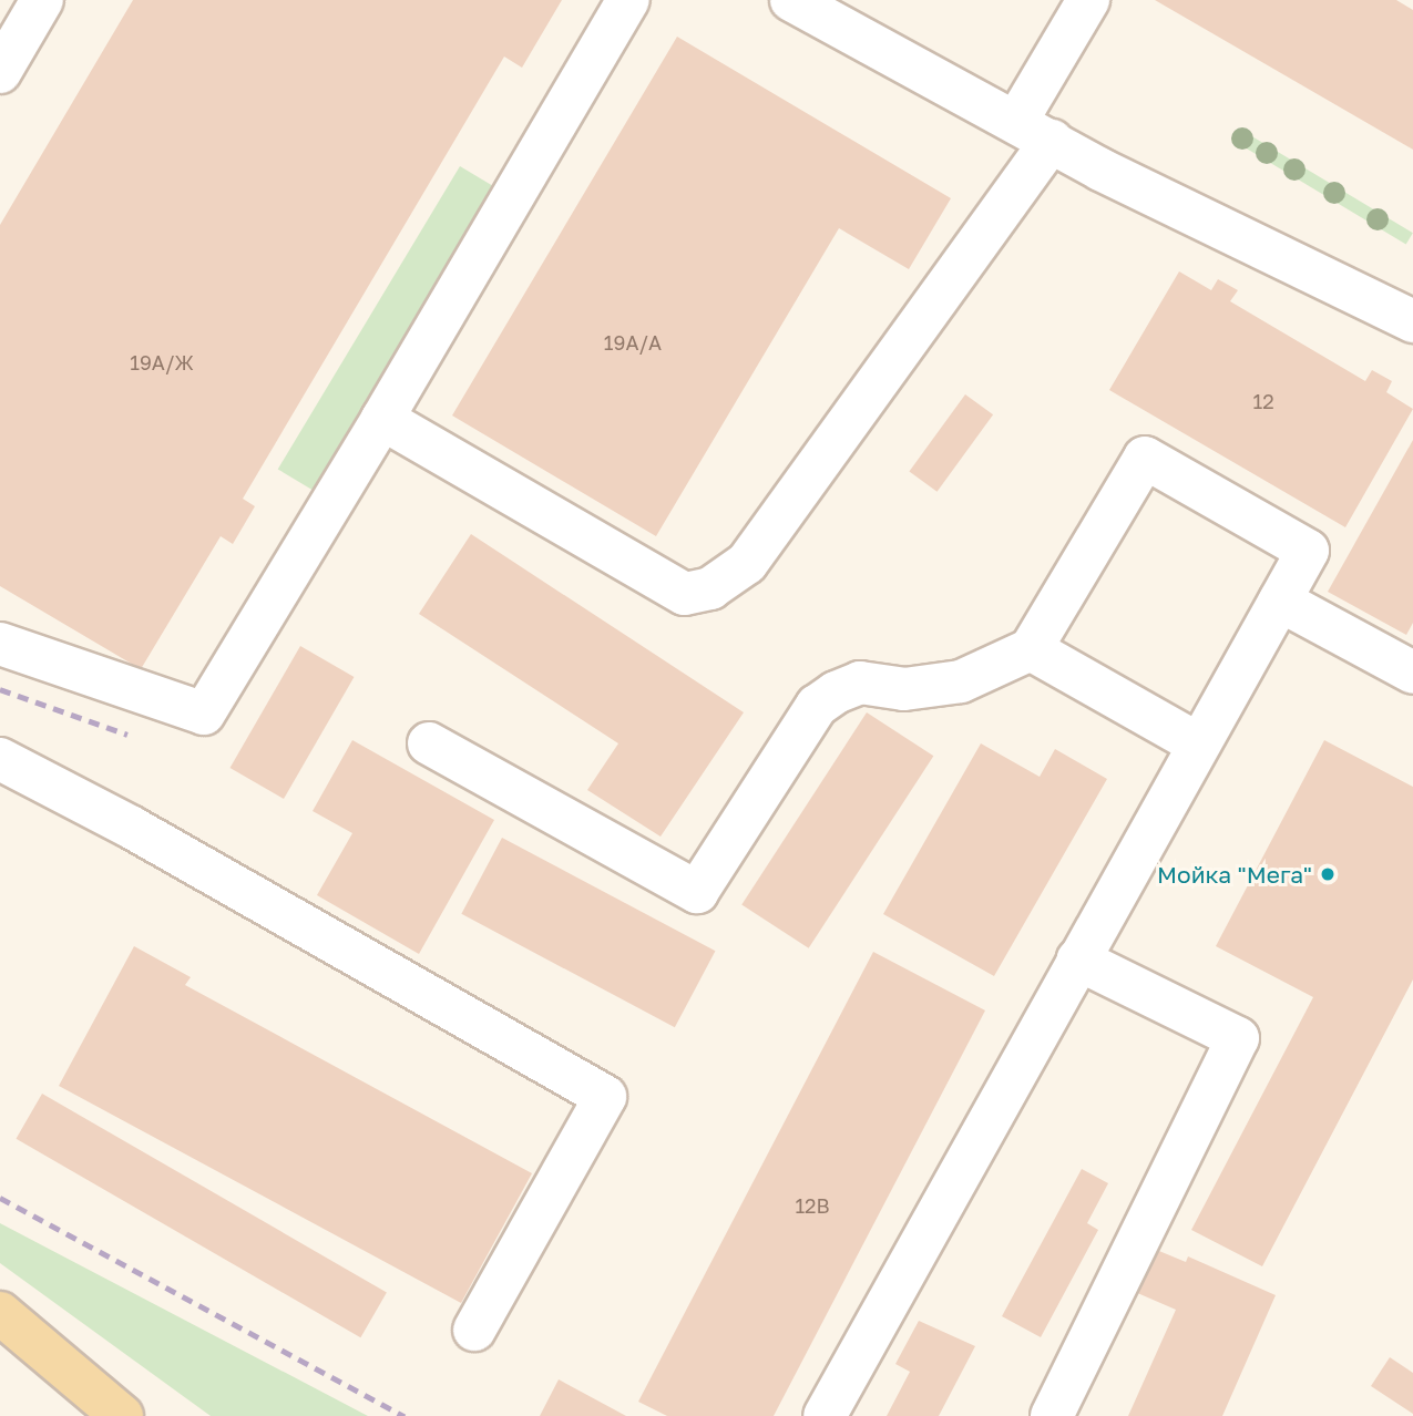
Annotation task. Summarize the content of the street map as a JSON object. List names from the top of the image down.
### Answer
{
  "places": ["Мойка \"Мега\""],
  "house_numbers": [
    "19А/А",
    "19А/Ж",
    "12",
    "12В"
  ]
}
